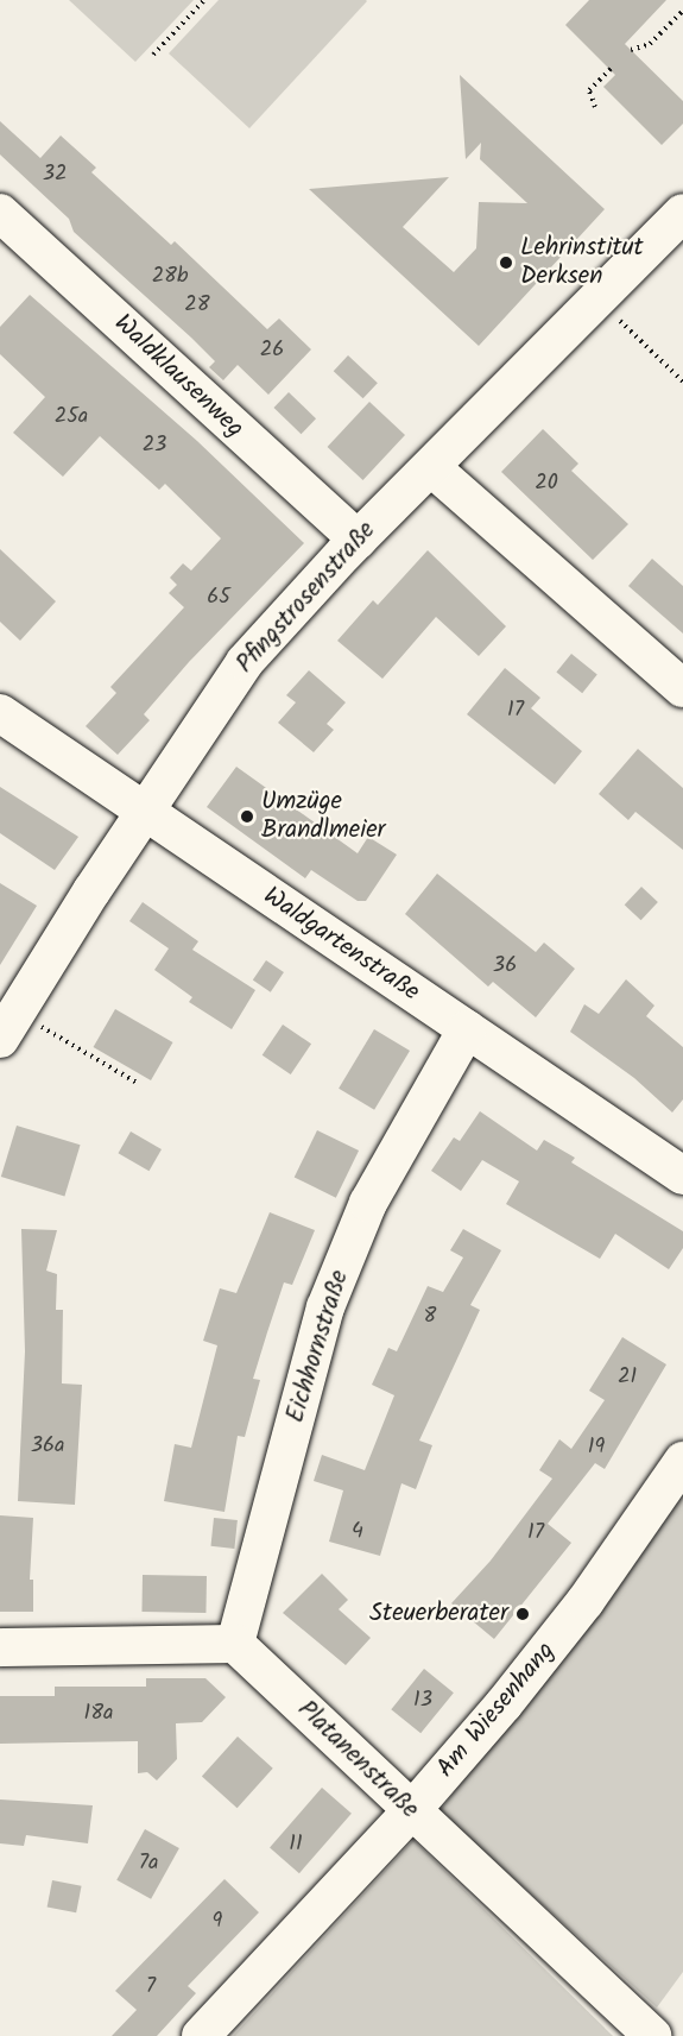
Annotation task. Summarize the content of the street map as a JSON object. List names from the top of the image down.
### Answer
{
  "streets": {
    "street": [
      "Waldklausenweg",
      "Pfingstrosenstraße",
      "Waldgartenstraße",
      "Eichhornstraße",
      "Am Wiesenhang",
      "Platanenstraße"
    ]
  },
  "crossings": [
    ["Waldklausenweg", "Pfingstrosenstraße"],
    ["Pfingstrosenstraße", "Waldgartenstraße"],
    ["Waldgartenstraße", "Eichhornstraße"],
    ["Eichhornstraße", "Platanenstraße"],
    ["Am Wiesenhang", "Platanenstraße"]
  ],
  "places": ["Lehrinstitut Derksen", "Umzüge Brandlmeier", "Steuerberater"],
  "house_numbers": [
    "32",
    "28b",
    "28",
    "26",
    "25a",
    "23",
    "20",
    "65",
    "17",
    "36",
    "8",
    "21",
    "36a",
    "19",
    "4",
    "17",
    "13",
    "18a",
    "11",
    "7a",
    "9",
    "7"
  ]
}
